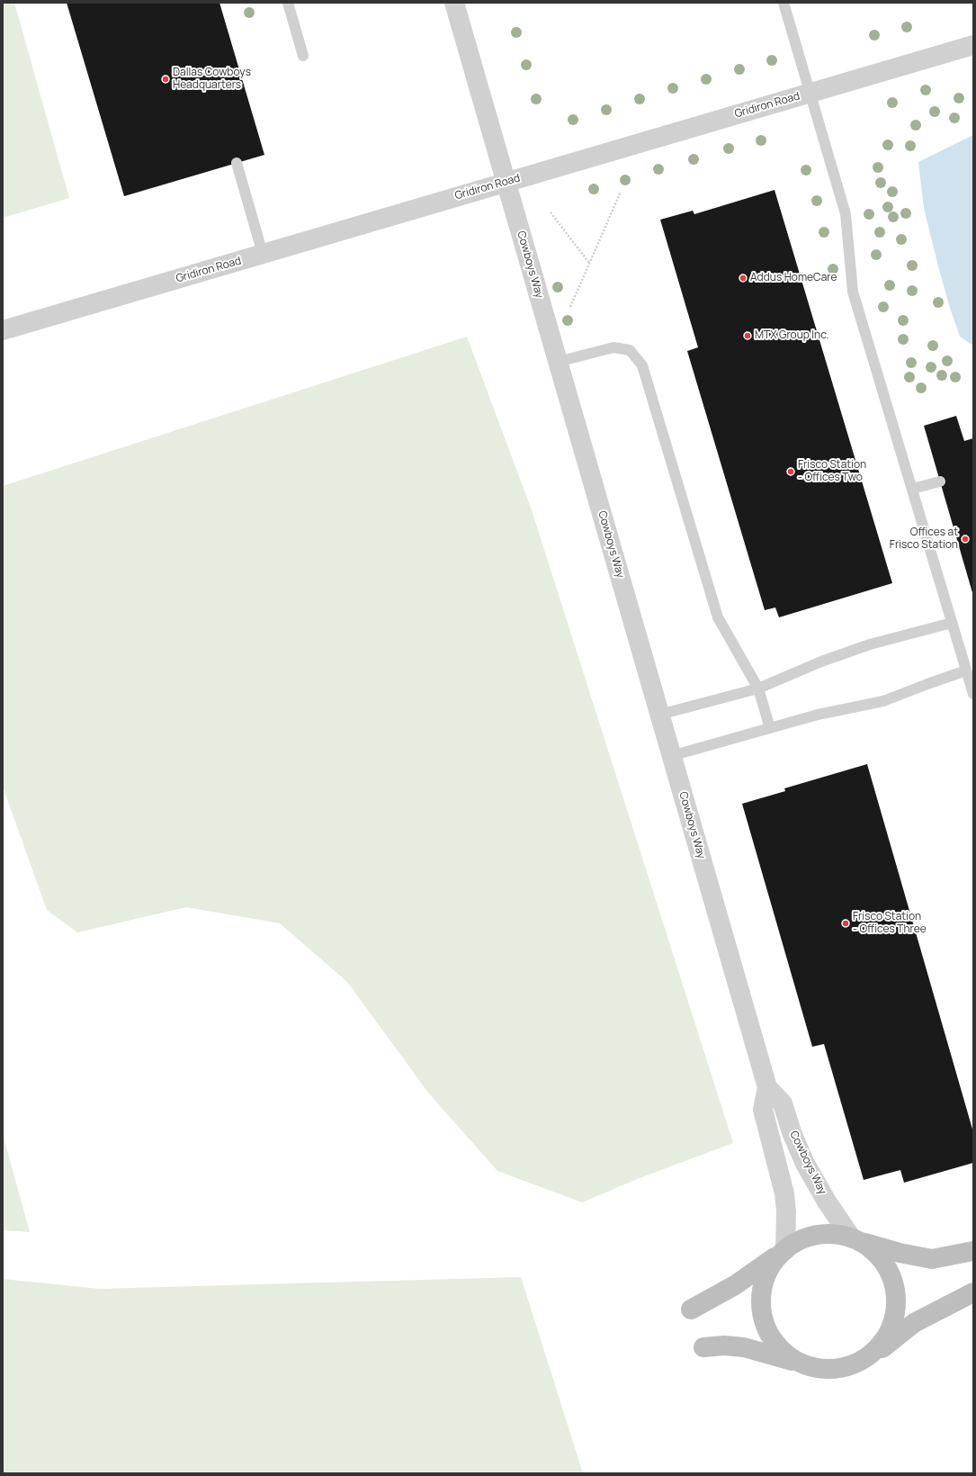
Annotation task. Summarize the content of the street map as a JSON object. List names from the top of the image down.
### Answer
{
  "streets": {
    "street": ["Gridiron Road", "Cowboys Way"]
  },
  "crossings": [
    ["Gridiron Road", "Cowboys Way"]
  ],
  "places": [
    "Dallas Cowboys Headquarters",
    "Addus HomeCare",
    "MTX Group Inc.",
    "Frisco Station - Offices Two",
    "Offices at Frisco Station",
    "Frisco Station - Offices Three"
  ]
}
